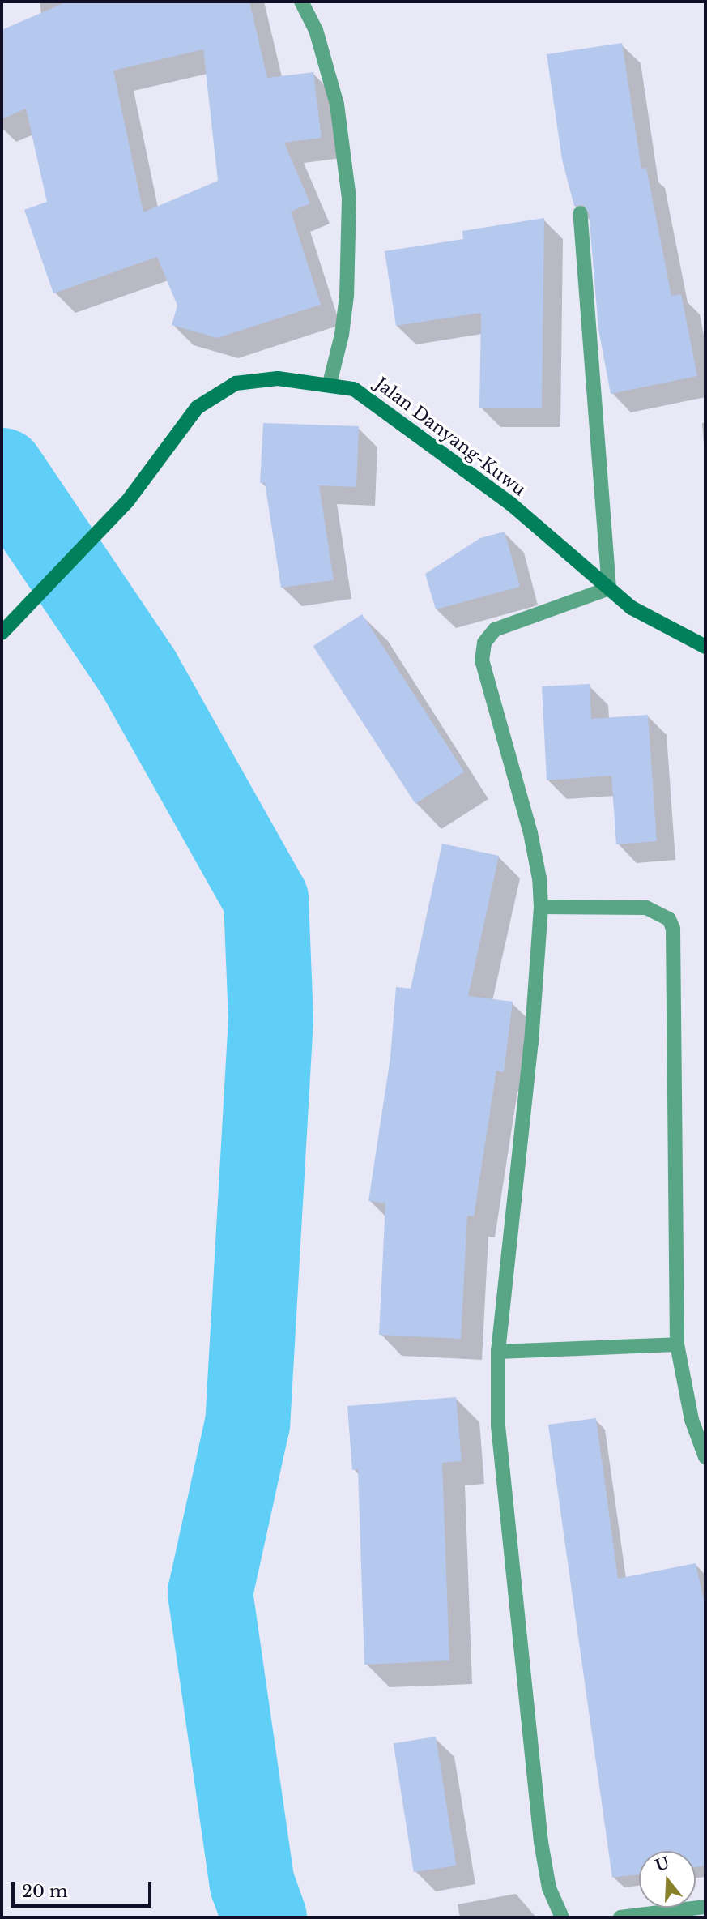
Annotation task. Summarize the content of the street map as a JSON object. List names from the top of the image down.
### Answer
{
  "streets": {
    "main road": ["Jalan Danyang-Kuwu"]
  },
  "scale_bar": "20 m",
  "north": "top"
}
